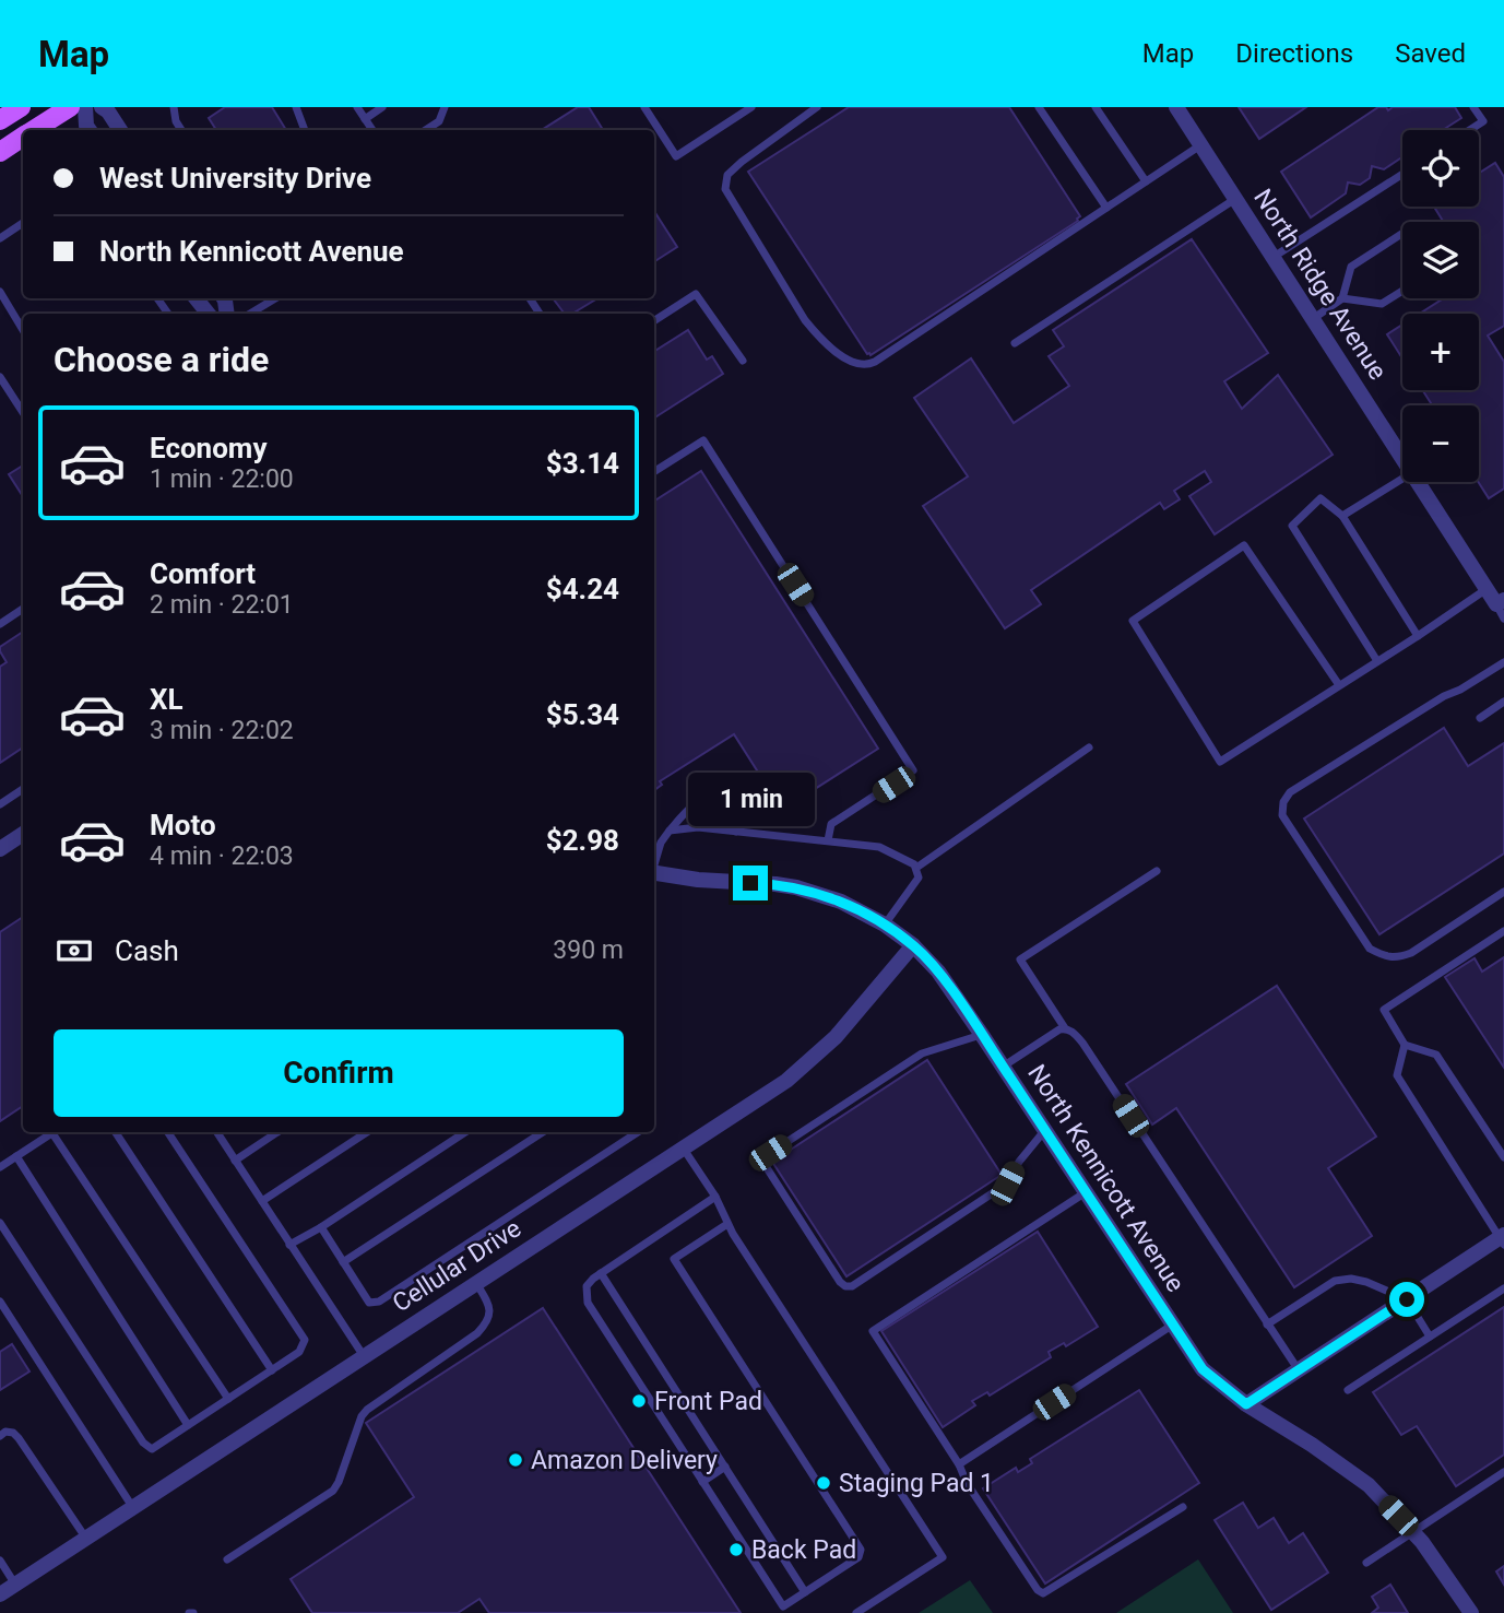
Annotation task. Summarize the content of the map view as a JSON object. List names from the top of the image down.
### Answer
{
  "streets": {
    "street": ["North Ridge Avenue", "North Kennicott Avenue", "Cellular Drive"]
  },
  "crossings": [
    ["North Kennicott Avenue", "Cellular Drive"]
  ],
  "places": [
    "Front Pad",
    "Amazon Delivery",
    "Staging Pad 1",
    "Back Pad"
  ],
  "page": {
    "header": "Map",
    "nav": ["Map", "Directions", "Saved"],
    "map_buttons": ["+", "−"],
    "banner": ["West University Drive", "North Kennicott Avenue"],
    "heading": "Choose a ride",
    "list": [
      {
        "name": "Economy",
        "note": "1 min · 22:00",
        "value": "$3.14"
      },
      {
        "name": "Comfort",
        "note": "2 min · 22:01",
        "value": "$4.24"
      },
      {
        "name": "XL",
        "note": "3 min · 22:02",
        "value": "$5.34"
      },
      {
        "name": "Moto",
        "note": "4 min · 22:03",
        "value": "$2.98"
      }
    ],
    "bubble": "1 min",
    "pay": ["Cash", "390 m"],
    "buttons": "Confirm"
  }
}
